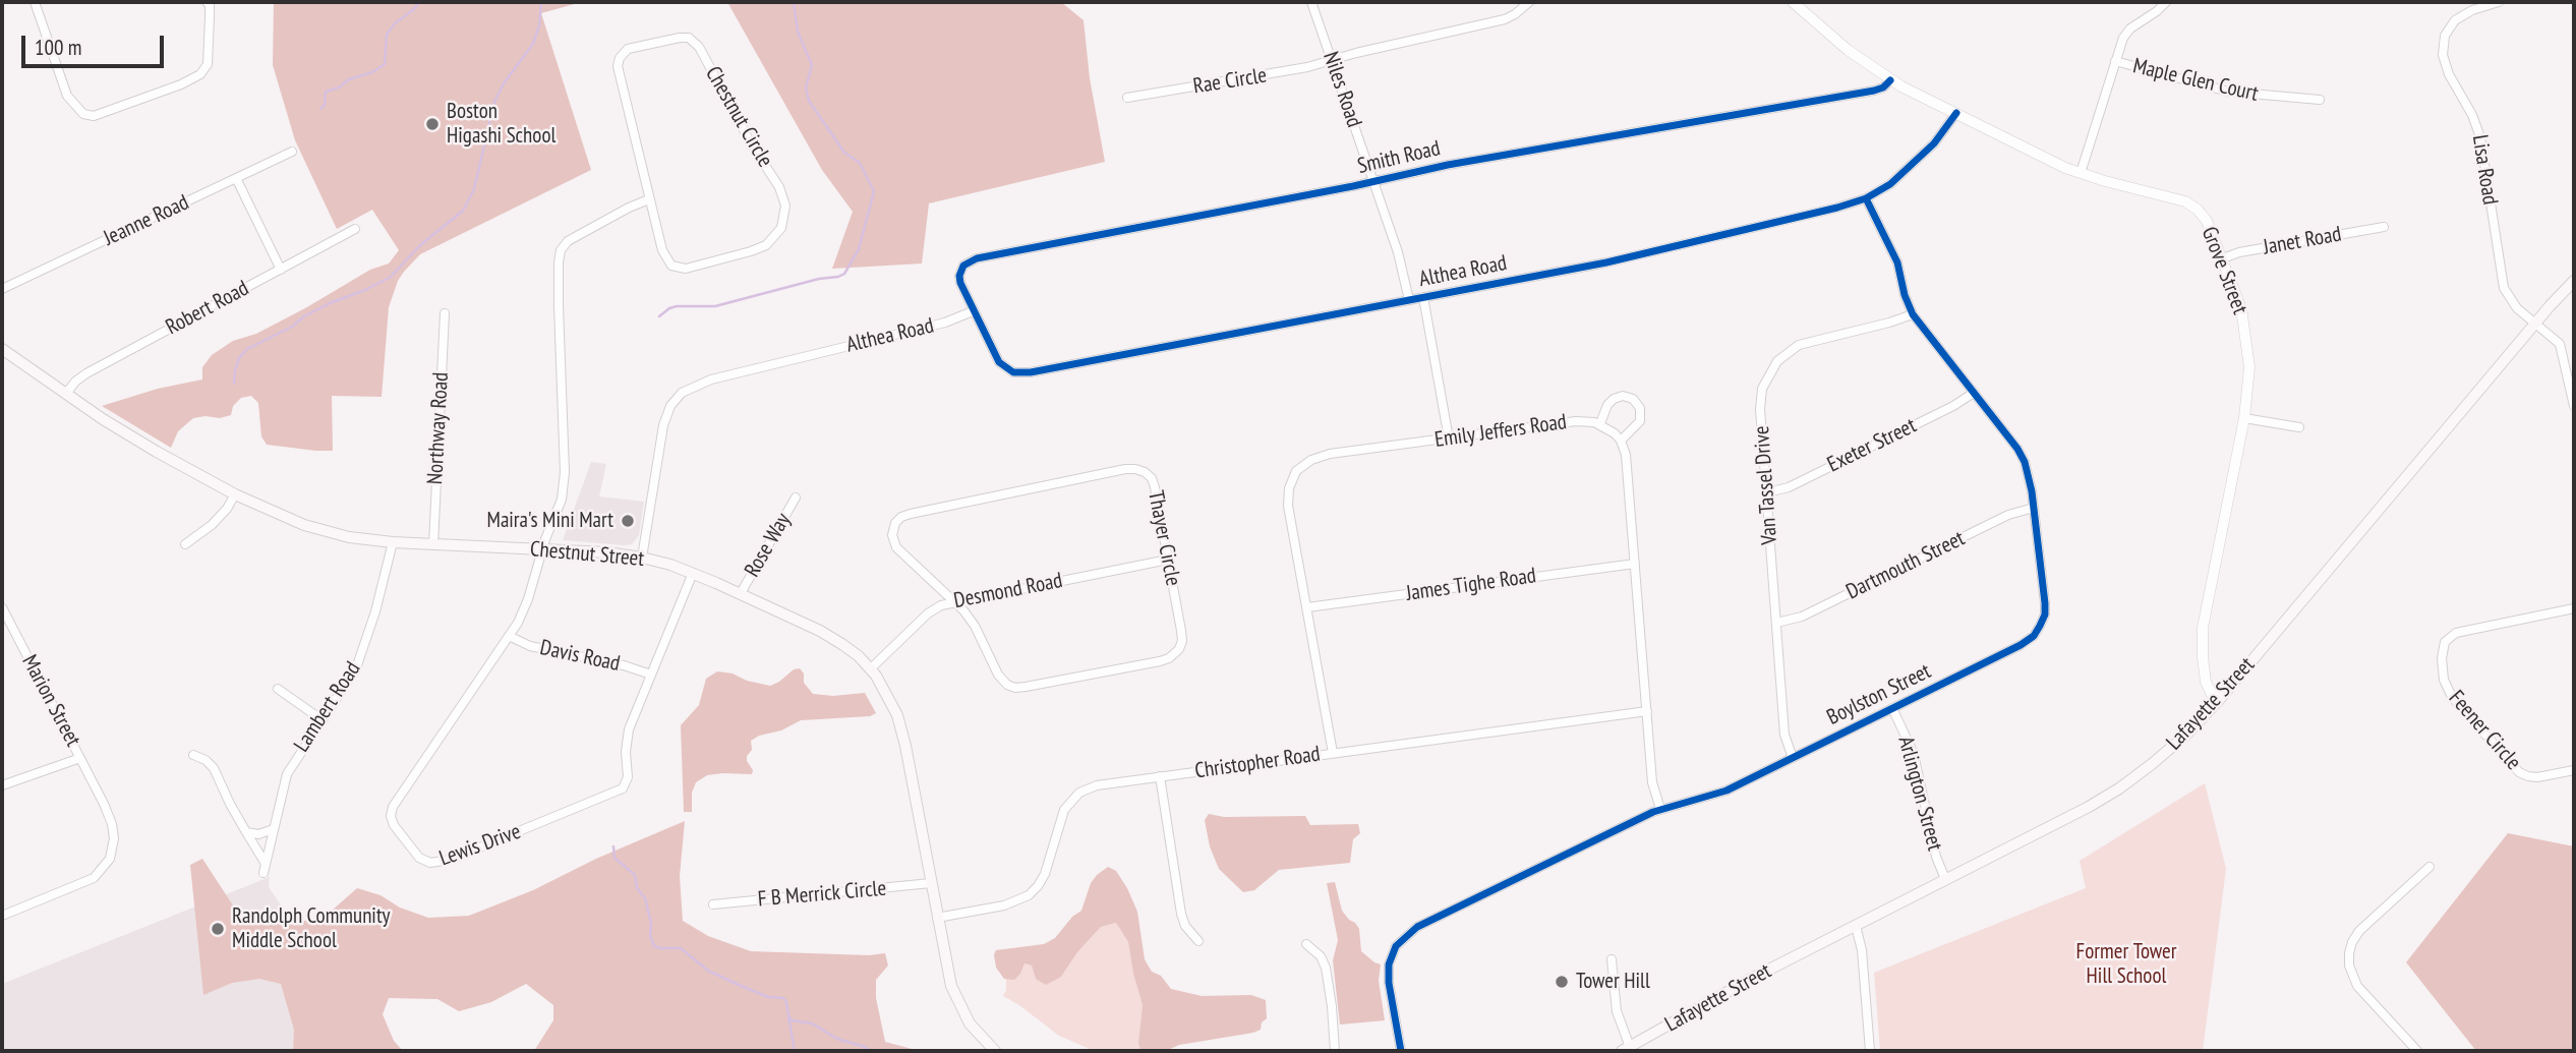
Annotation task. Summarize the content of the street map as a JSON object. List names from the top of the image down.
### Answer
{
  "streets": {
    "main road": ["Chestnut Street", "Lafayette Street"],
    "street": [
      "Maple Glen Court",
      "Rae Circle",
      "Niles Road",
      "Chestnut Circle",
      "Smith Road",
      "Lisa Road",
      "Jeanne Road",
      "Janet Road",
      "Grove Street",
      "Althea Road",
      "Robert Road",
      "Northway Road",
      "Emily Jeffers Road",
      "Exeter Street",
      "Van Tassel Drive",
      "Thayer Circle",
      "Rose Way",
      "Dartmouth Street",
      "James Tighe Road",
      "Desmond Road",
      "Davis Road",
      "Boylston Street",
      "Marion Street",
      "Lambert Road",
      "Feener Circle",
      "Christopher Road",
      "Arlington Street",
      "Lewis Drive",
      "F B Merrick Circle"
    ]
  },
  "crossings": [
    ["Rae Circle", "Niles Road"],
    ["Niles Road", "Smith Road"],
    ["Niles Road", "Althea Road"],
    ["Smith Road", "Grove Street"],
    ["Smith Road", "Althea Road"],
    ["Lisa Road", "Lafayette Street"],
    ["Janet Road", "Grove Street"],
    ["Grove Street", "Althea Road"],
    ["Grove Street", "Lafayette Street"],
    ["Althea Road", "Chestnut Street"],
    ["Althea Road", "Boylston Street"],
    ["Robert Road", "Chestnut Street"],
    ["Northway Road", "Chestnut Street"],
    ["Emily Jeffers Road", "James Tighe Road"],
    ["Emily Jeffers Road", "Christopher Road"],
    ["Exeter Street", "Van Tassel Drive"],
    ["Exeter Street", "Boylston Street"],
    ["Van Tassel Drive", "Dartmouth Street"],
    ["Van Tassel Drive", "Boylston Street"],
    ["Thayer Circle", "Desmond Road"],
    ["Rose Way", "Chestnut Street"],
    ["Chestnut Street", "Desmond Road"],
    ["Chestnut Street", "Lambert Road"],
    ["Chestnut Street", "Christopher Road"],
    ["Chestnut Street", "Lewis Drive"],
    ["Chestnut Street", "F B Merrick Circle"],
    ["Dartmouth Street", "Boylston Street"],
    ["Davis Road", "Lewis Drive"],
    ["Boylston Street", "Arlington Street"],
    ["Lafayette Street", "Arlington Street"]
  ],
  "parks": ["Former Tower Hill School"],
  "places": [
    "Boston Higashi School",
    "Maira's Mini Mart",
    "Randolph Community Middle School",
    "Tower Hill"
  ],
  "scale_bar": "100 m"
}
